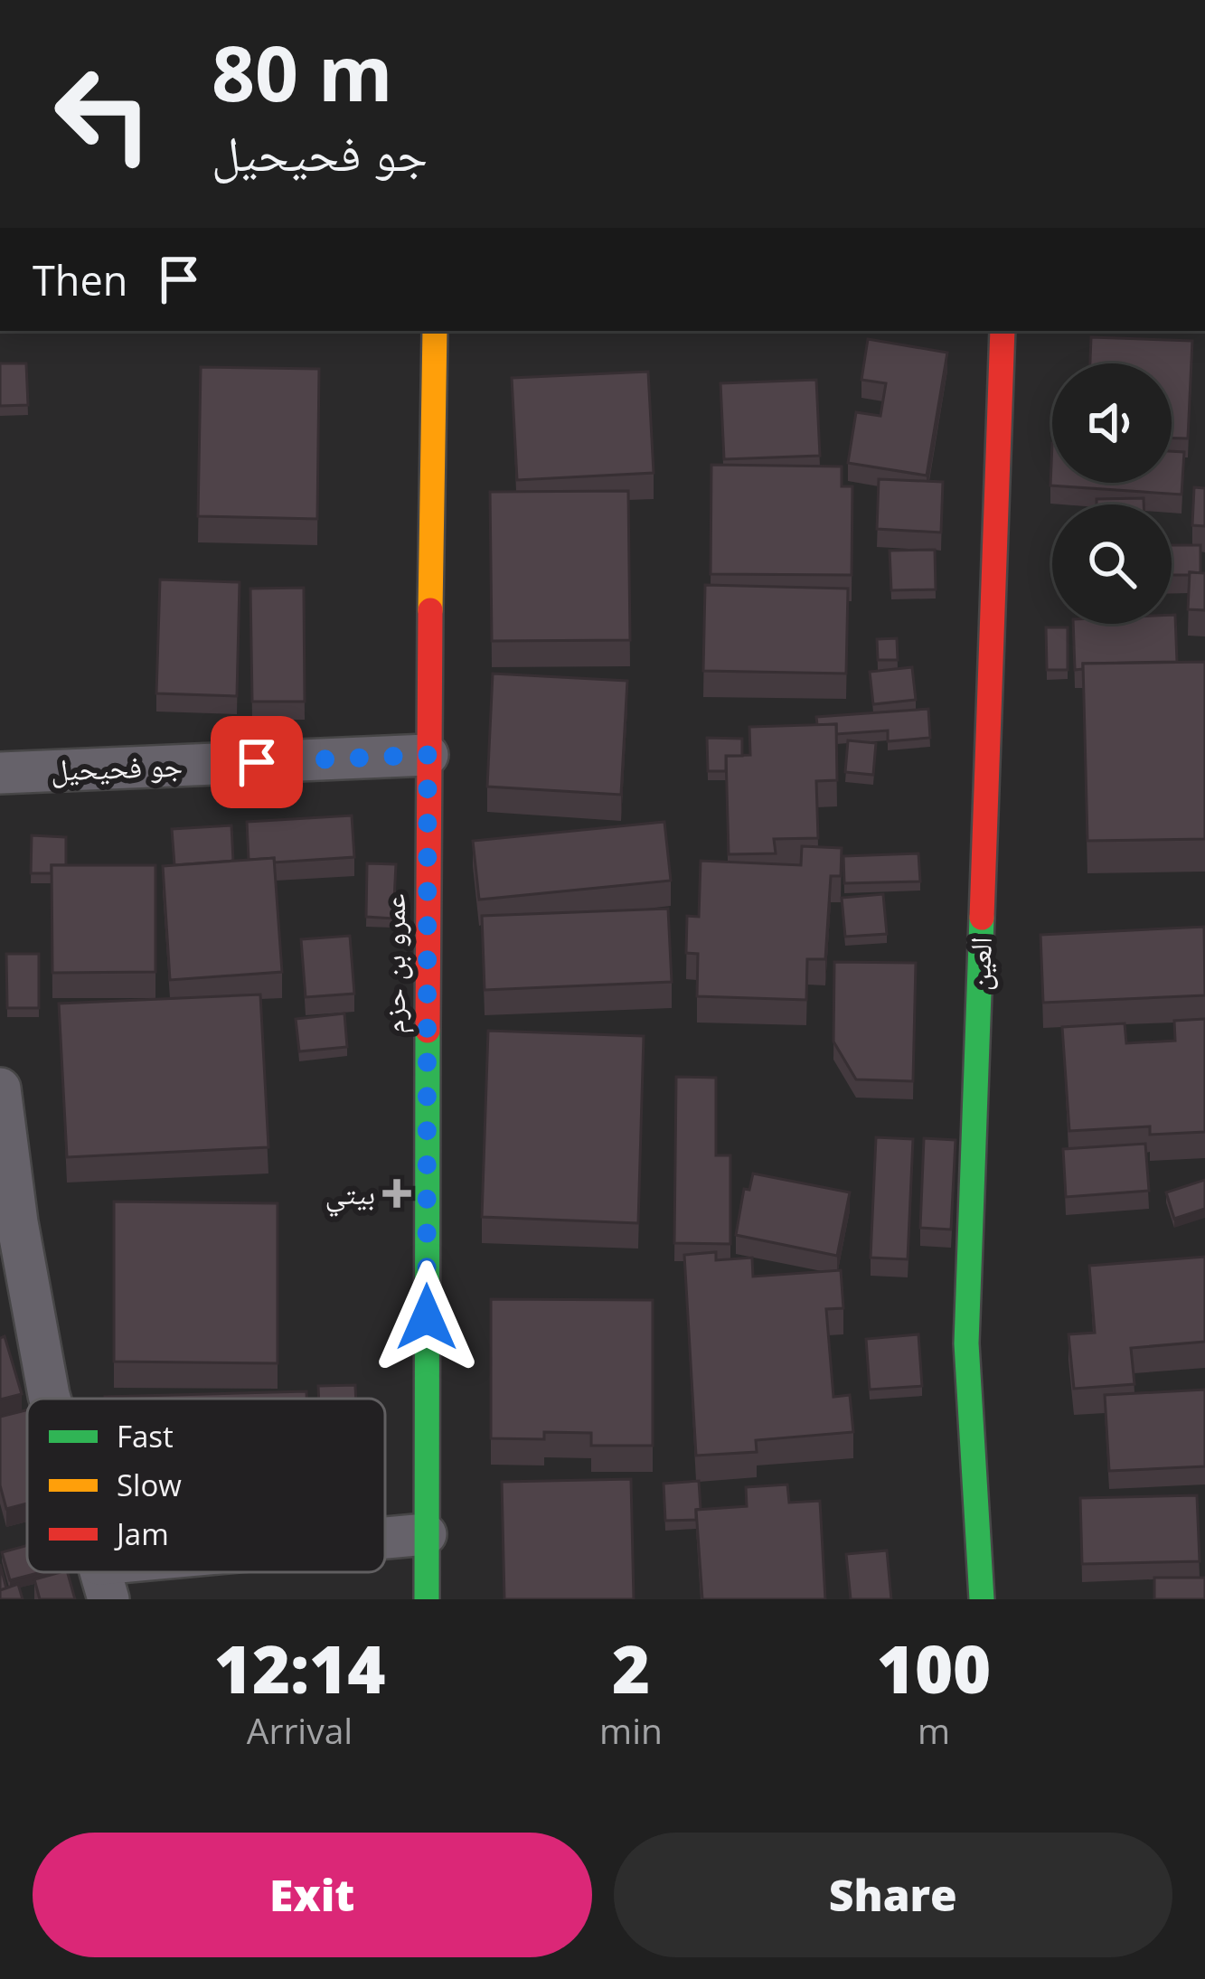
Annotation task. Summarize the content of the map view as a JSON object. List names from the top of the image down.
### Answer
{
  "streets": {
    "street": ["جو فحيحيل", "عمرو بن حزم", "العين"]
  },
  "crossings": [
    ["جو فحيحيل", "عمرو بن حزم"]
  ],
  "places": {
    "health": ["بيتي"]
  },
  "legend": ["Fast", "Slow", "Jam"],
  "page": {
    "turn": ["80 m", "جو فحيحيل"],
    "then": "Then",
    "eta": [
      "12:14",
      "Arrival",
      "2",
      "min",
      "100",
      "m"
    ],
    "buttons": ["Exit", "Share"]
  }
}
